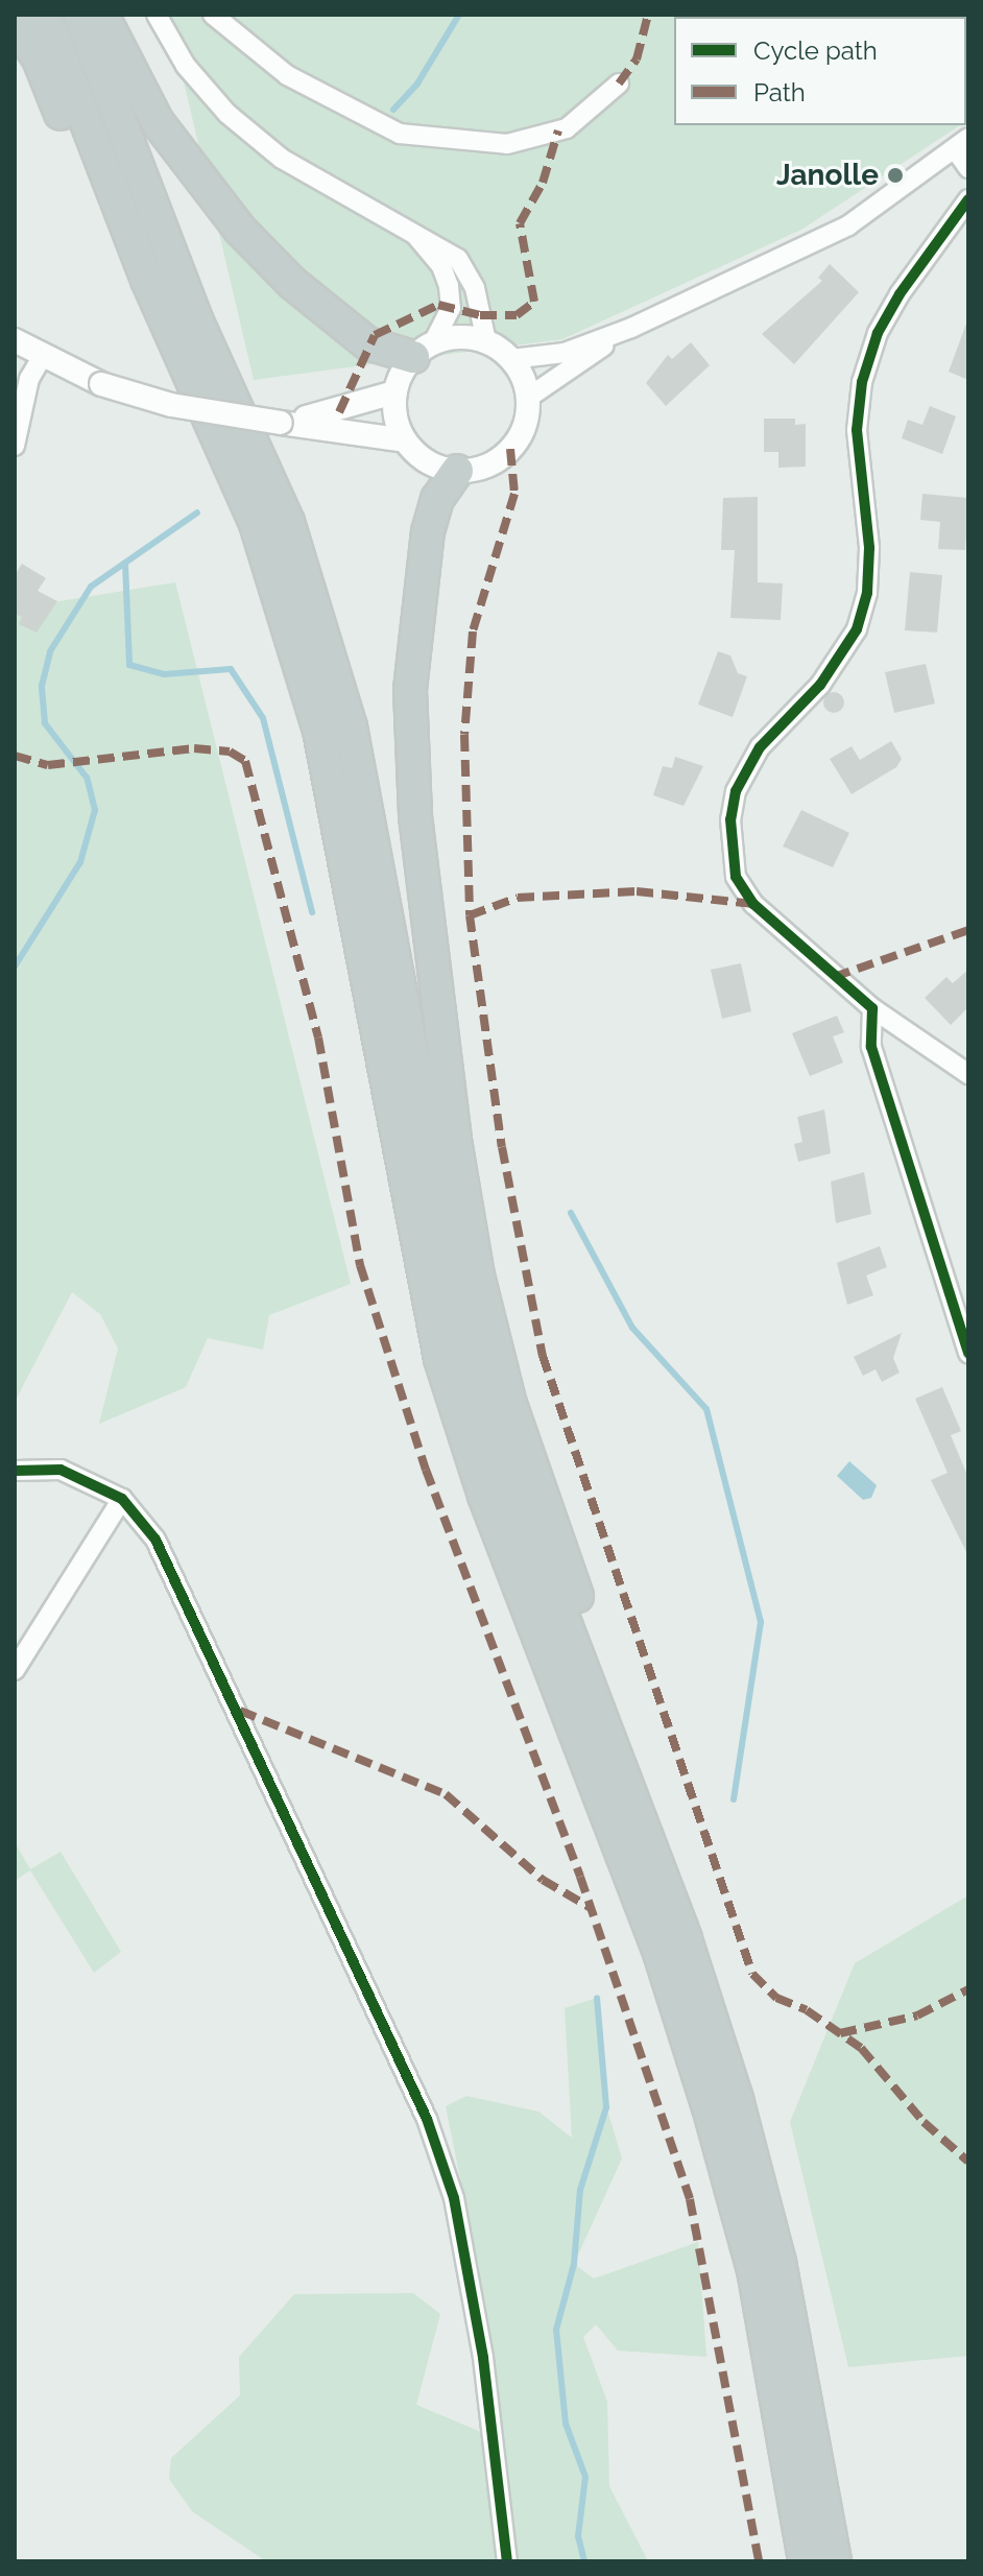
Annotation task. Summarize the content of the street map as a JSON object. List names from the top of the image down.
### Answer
{
  "places": ["Janolle"],
  "legend": ["Cycle path", "Path"]
}
